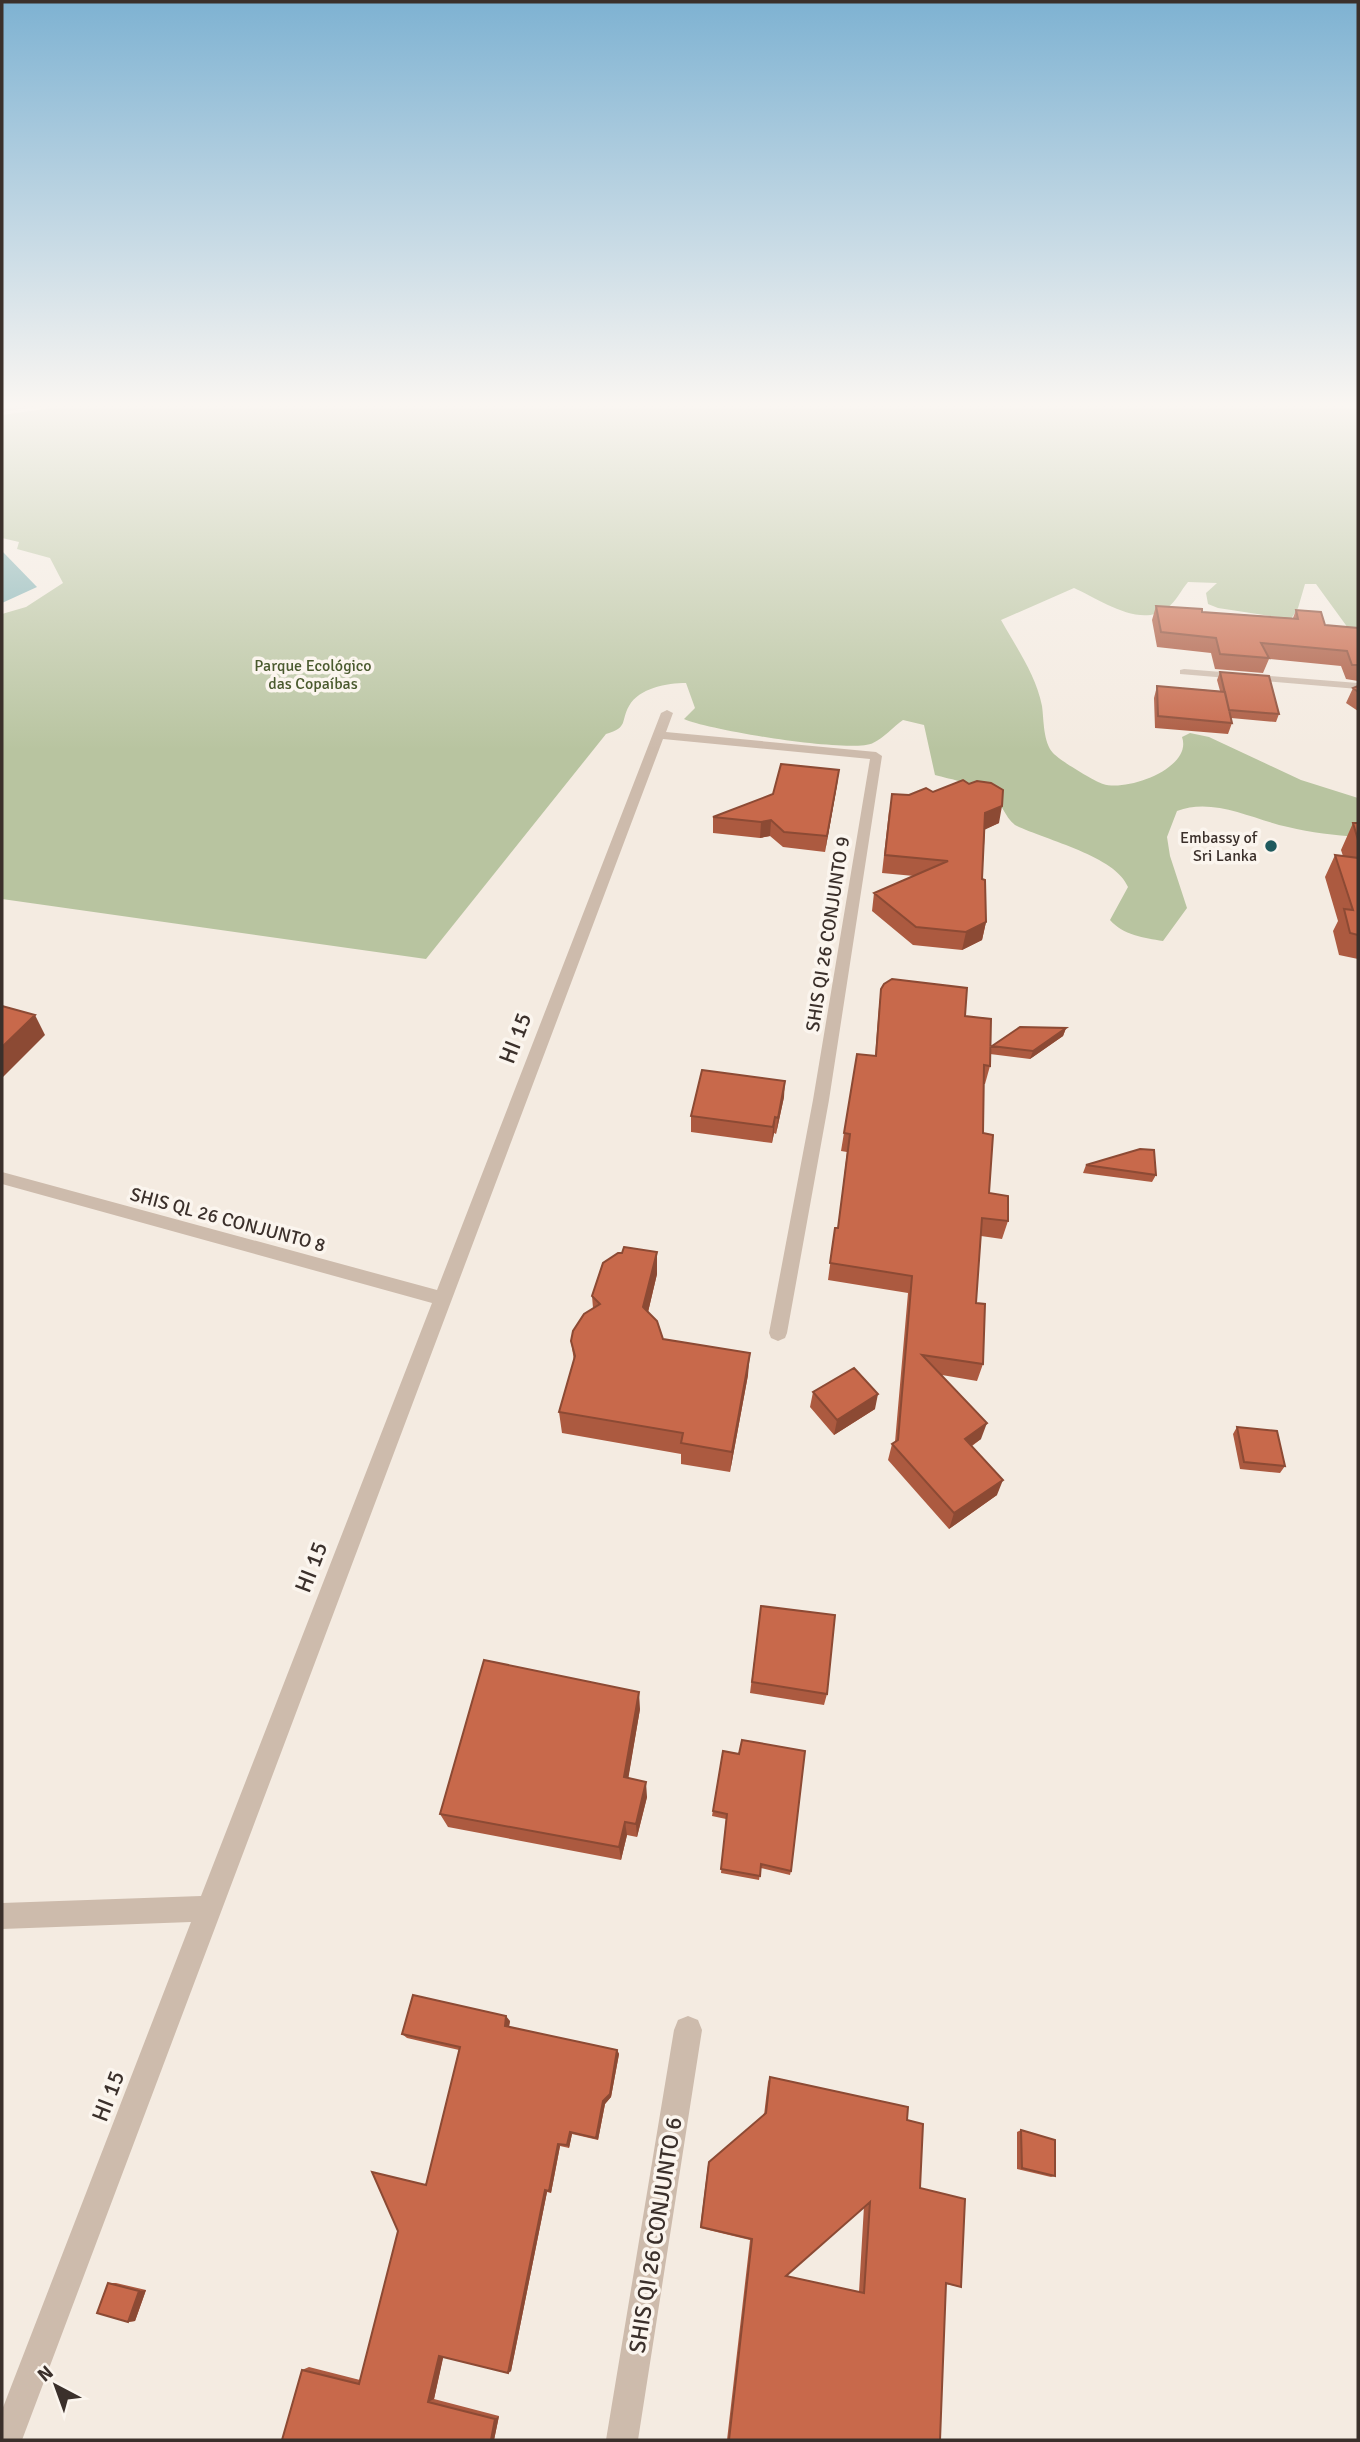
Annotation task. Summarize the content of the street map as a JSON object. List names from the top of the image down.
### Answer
{
  "streets": {
    "street": [
      "SHIS QI 26 CONJUNTO 9",
      "HI 15",
      "SHIS QL 26 CONJUNTO 8",
      "SHIS QI 26 CONJUNTO 6"
    ]
  },
  "crossings": [
    ["SHIS QI 26 CONJUNTO 9", "HI 15"],
    ["HI 15", "SHIS QL 26 CONJUNTO 8"]
  ],
  "parks": ["Parque Ecológico das Copaíbas"],
  "places": ["Embassy of Sri Lanka"],
  "north": "top left"
}
